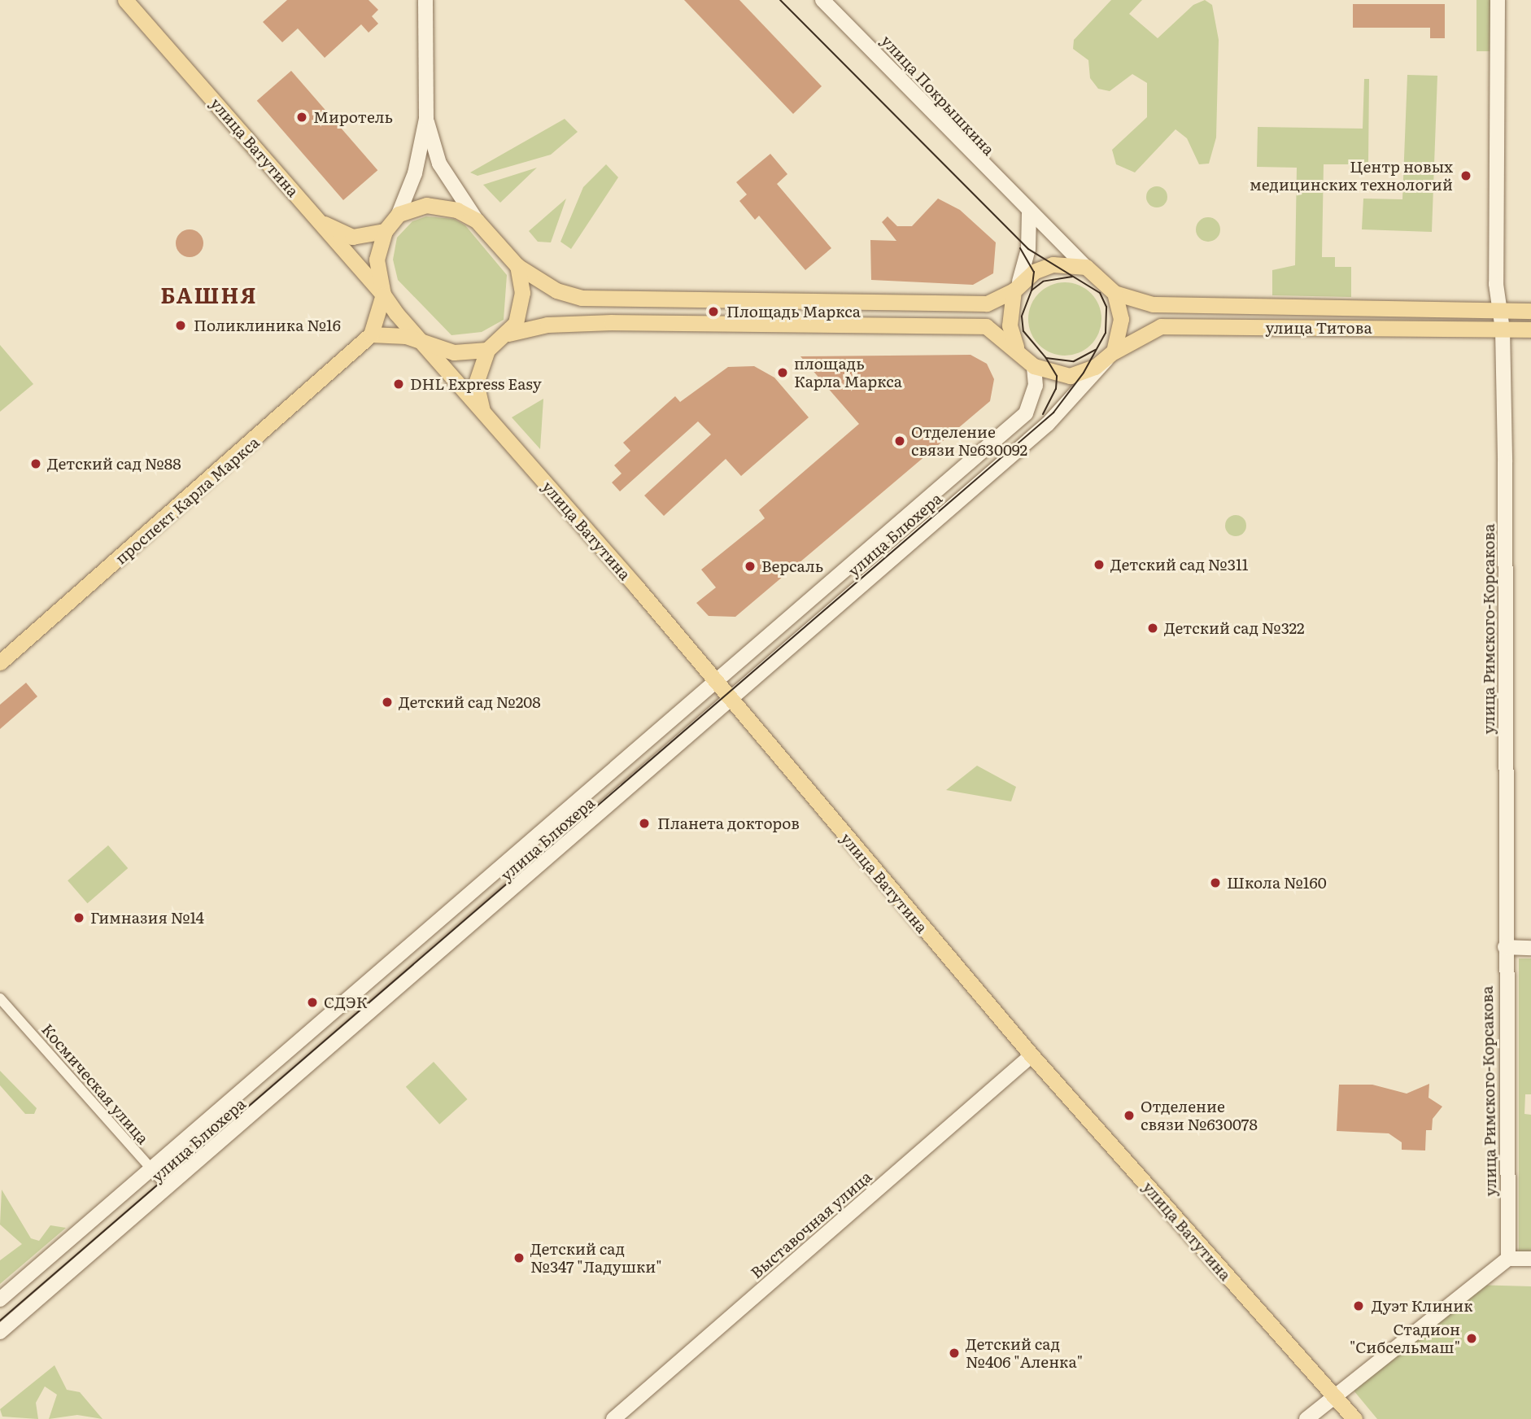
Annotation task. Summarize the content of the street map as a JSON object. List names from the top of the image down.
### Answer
{
  "streets": {
    "main road": ["улица Ватутина", "улица Титова", "проспект Карла Маркса"],
    "street": [
      "улица Покрышкина",
      "улица Блюхера",
      "улица Римского-Корсакова",
      "Космическая улица",
      "Выставочная улица"
    ]
  },
  "crossings": [
    ["улица Покрышкина", "улица Титова"],
    ["улица Покрышкина", "улица Блюхера"],
    ["улица Ватутина", "улица Блюхера"],
    ["улица Ватутина", "Выставочная улица"],
    ["улица Титова", "улица Блюхера"],
    ["улица Титова", "улица Римского-Корсакова"],
    ["улица Блюхера", "Космическая улица"]
  ],
  "districts": ["БАШНЯ"],
  "places": [
    "Миротель",
    "Центр новых медицинских технологий",
    "Площадь Маркса",
    "Поликлиника №16",
    "площадь Карла Маркса",
    "DHL Express Easy",
    "Отделение связи №630092",
    "Детский сад №88",
    "Детский сад №311",
    "Версаль",
    "Детский сад №322",
    "Детский сад №208",
    "Планета докторов",
    "Школа №160",
    "Гимназия №14",
    "СДЭК",
    "Отделение связи №630078",
    "Детский сад №347 \"Ладушки\"",
    "Дуэт Клиник",
    "Стадион \"Сибсельмаш\"",
    "Детский сад №406 \"Аленка\""
  ]
}
